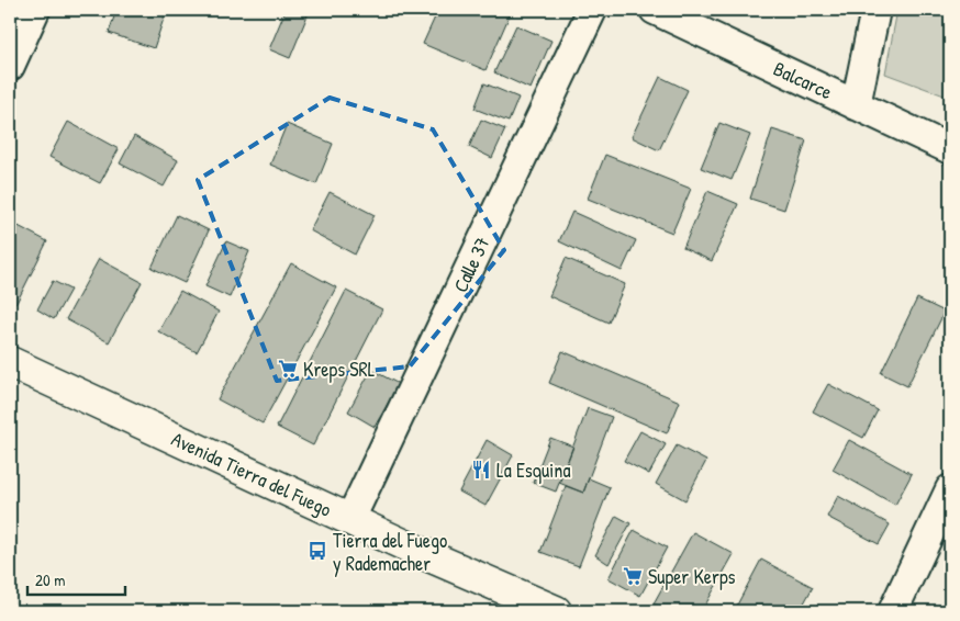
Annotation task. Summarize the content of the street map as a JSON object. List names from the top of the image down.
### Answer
{
  "streets": {
    "highway": ["Avenida Tierra del Fuego"],
    "street": ["Balcarce", "Calle 37"]
  },
  "crossings": [
    ["Calle 37", "Avenida Tierra del Fuego"]
  ],
  "places": {
    "supermarket": ["Kreps SRL", "Super Kerps"],
    "restaurant": ["La Esquina"],
    "bus stop": ["Tierra del Fuego y Rademacher"]
  },
  "scale_bar": "20 m"
}
